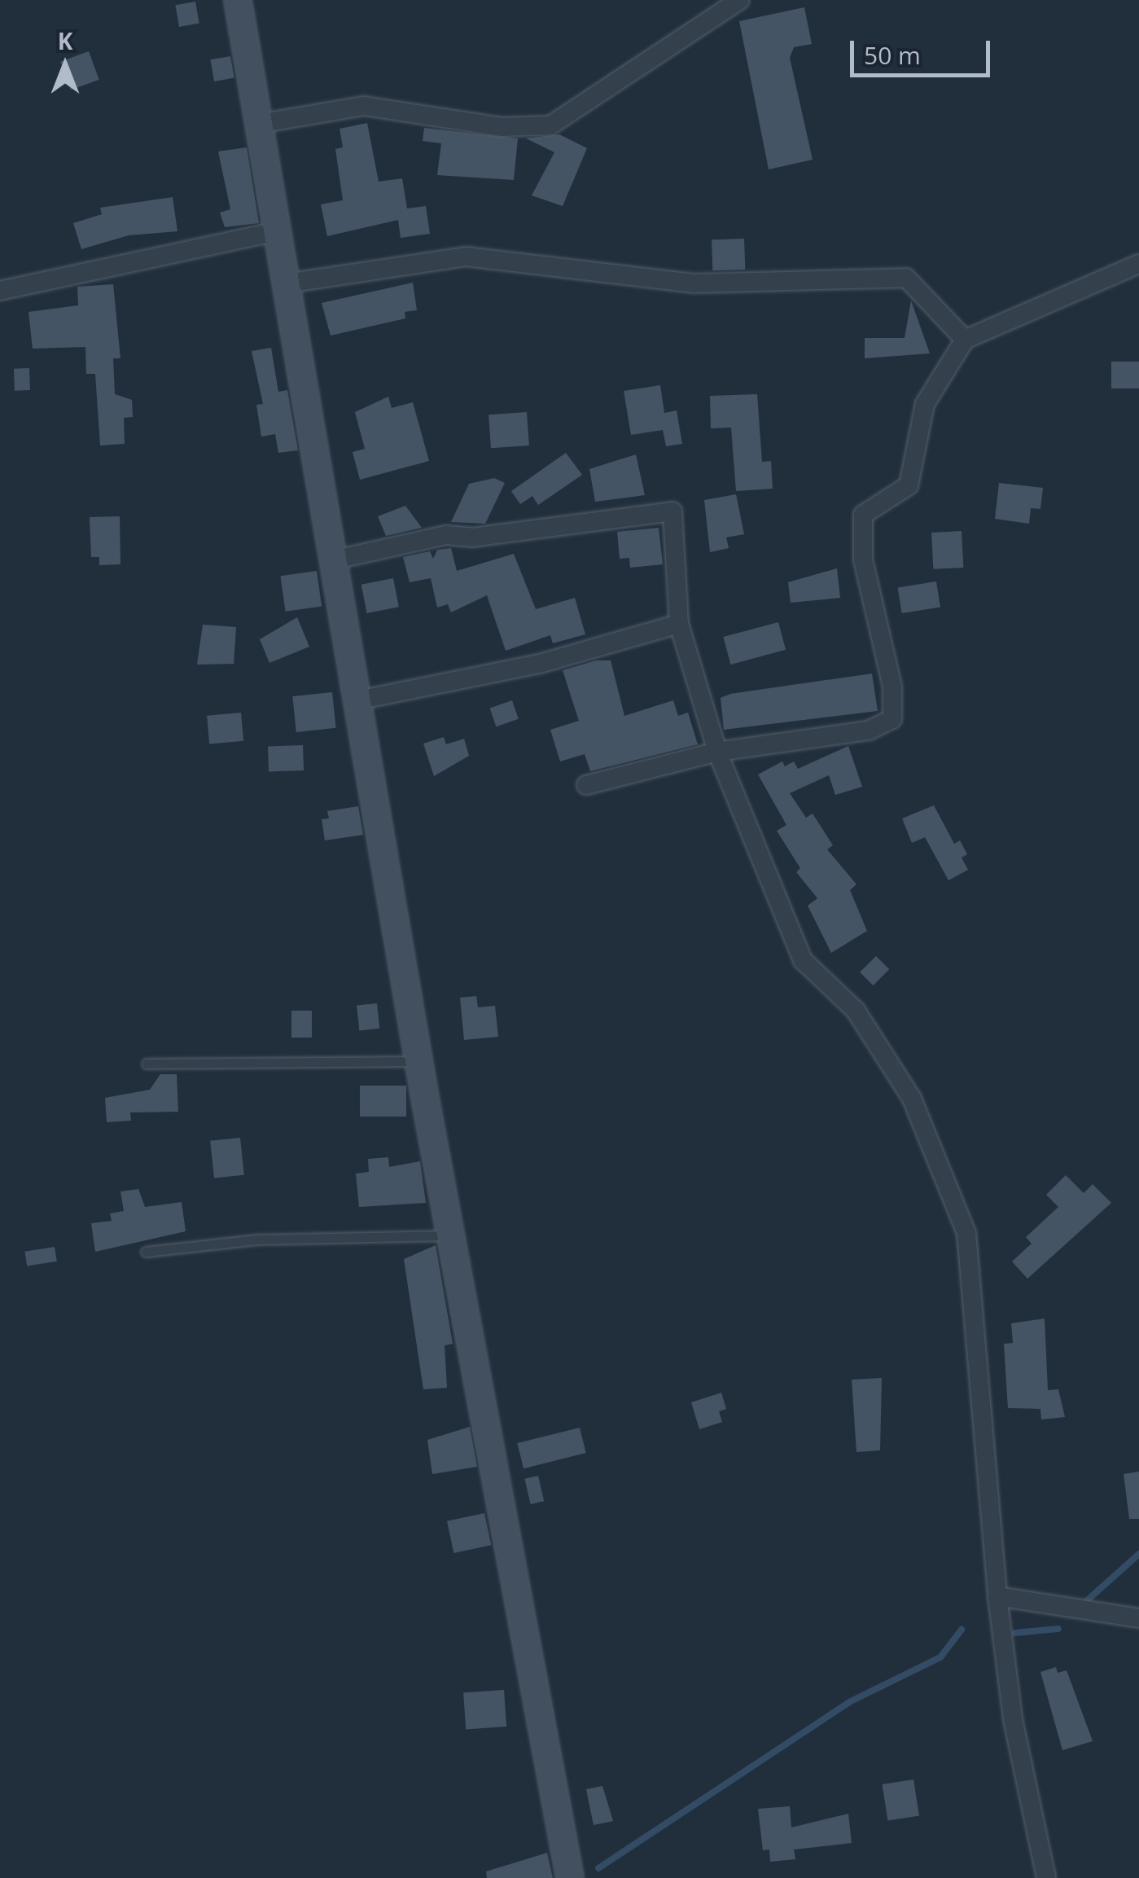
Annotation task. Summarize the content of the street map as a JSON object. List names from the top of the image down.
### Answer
{
  "scale_bar": "50 m",
  "north": "top"
}
